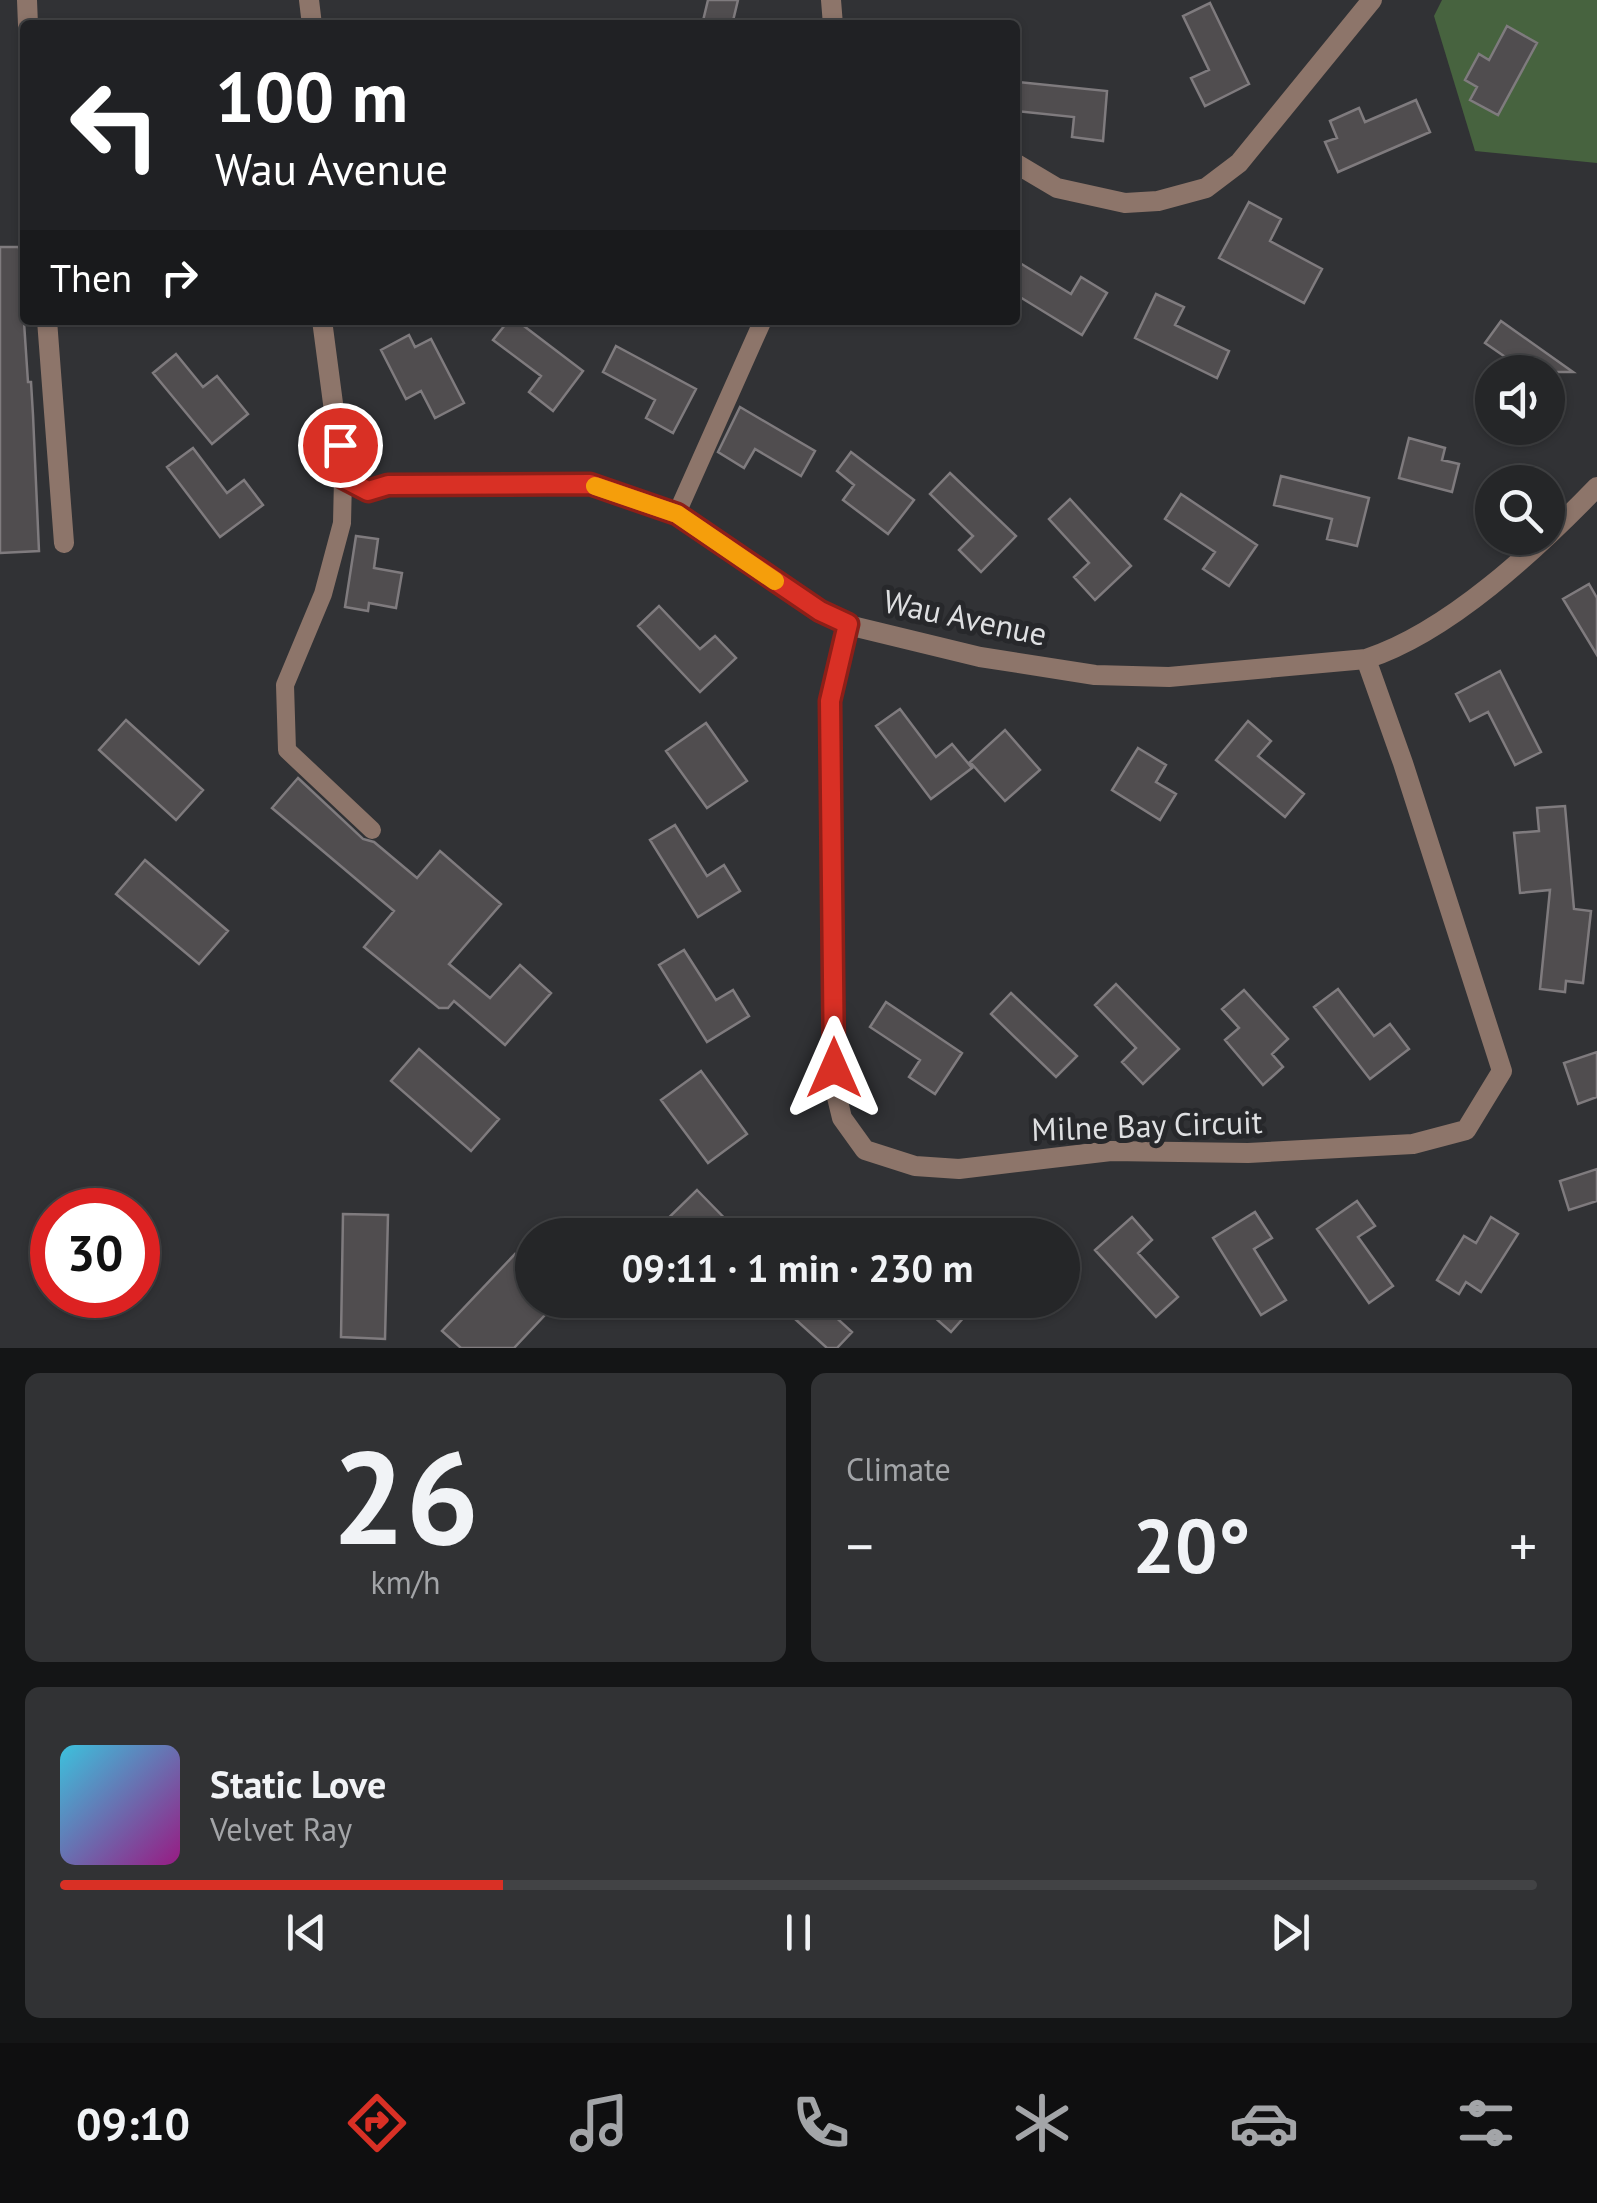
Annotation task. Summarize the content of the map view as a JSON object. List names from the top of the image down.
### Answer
{
  "streets": {
    "street": ["Wau Avenue", "Milne Bay Circuit"]
  },
  "crossings": [
    ["Wau Avenue", "Milne Bay Circuit"]
  ],
  "page": {
    "turn": ["100 m", "Wau Avenue"],
    "then": "Then",
    "limit": "30",
    "trip": "09:11 · 1 min · 230 m",
    "tile": [
      ["26", "km/h"],
      "Climate"
    ],
    "heat": ["−", "20°", "+"],
    "song": ["Static Love", "Velvet Ray"],
    "tabs": "09:10"
  }
}
